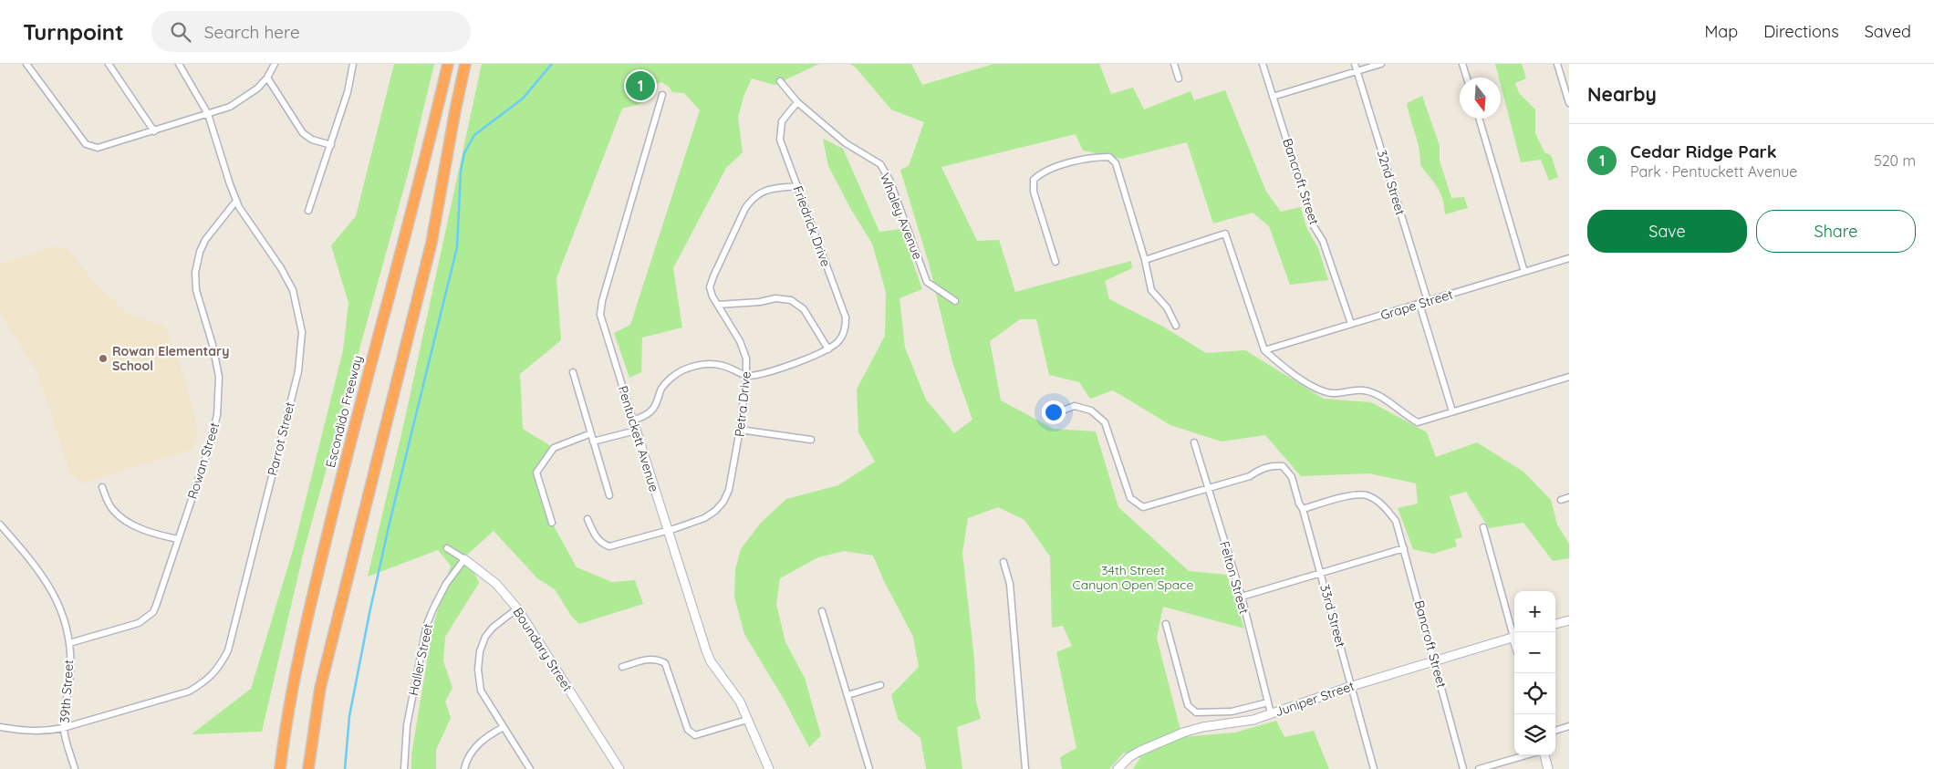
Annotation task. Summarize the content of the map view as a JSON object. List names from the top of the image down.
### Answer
{
  "streets": {
    "highway": ["Escondido Freeway"],
    "street": [
      "Bancroft Street",
      "32nd Street",
      "Whaley Avenue",
      "Friedrick Drive",
      "Grape Street",
      "Petra Drive",
      "Parrot Street",
      "Pentuckett Avenue",
      "Rowan Street",
      "Felton Street",
      "33rd Street",
      "Boundary Street",
      "Haller Street",
      "39th Street",
      "Juniper Street"
    ]
  },
  "crossings": [
    ["Bancroft Street", "Grape Street"],
    ["Bancroft Street", "33rd Street"],
    ["Bancroft Street", "Juniper Street"],
    ["32nd Street", "Grape Street"],
    ["Whaley Avenue", "Friedrick Drive"],
    ["Friedrick Drive", "Petra Drive"],
    ["Petra Drive", "Pentuckett Avenue"],
    ["Parrot Street", "Rowan Street"],
    ["Parrot Street", "39th Street"],
    ["Rowan Street", "39th Street"],
    ["Felton Street", "33rd Street"],
    ["Felton Street", "Juniper Street"],
    ["33rd Street", "Juniper Street"],
    ["Boundary Street", "Haller Street"]
  ],
  "parks": ["34th Street Canyon Open Space"],
  "places": ["Rowan Elementary School"],
  "north": "bottom",
  "page": {
    "header": "Turnpoint",
    "search": "Search here",
    "nav": ["Map", "Directions", "Saved"],
    "heading": "Nearby",
    "pins": "1",
    "list": [
      {
        "mark": "1",
        "name": "Cedar Ridge Park",
        "note": "Park · Pentuckett Avenue",
        "value": "520 m"
      }
    ],
    "buttons": ["Save", "Share"],
    "map_buttons": ["+", "−"]
  }
}
